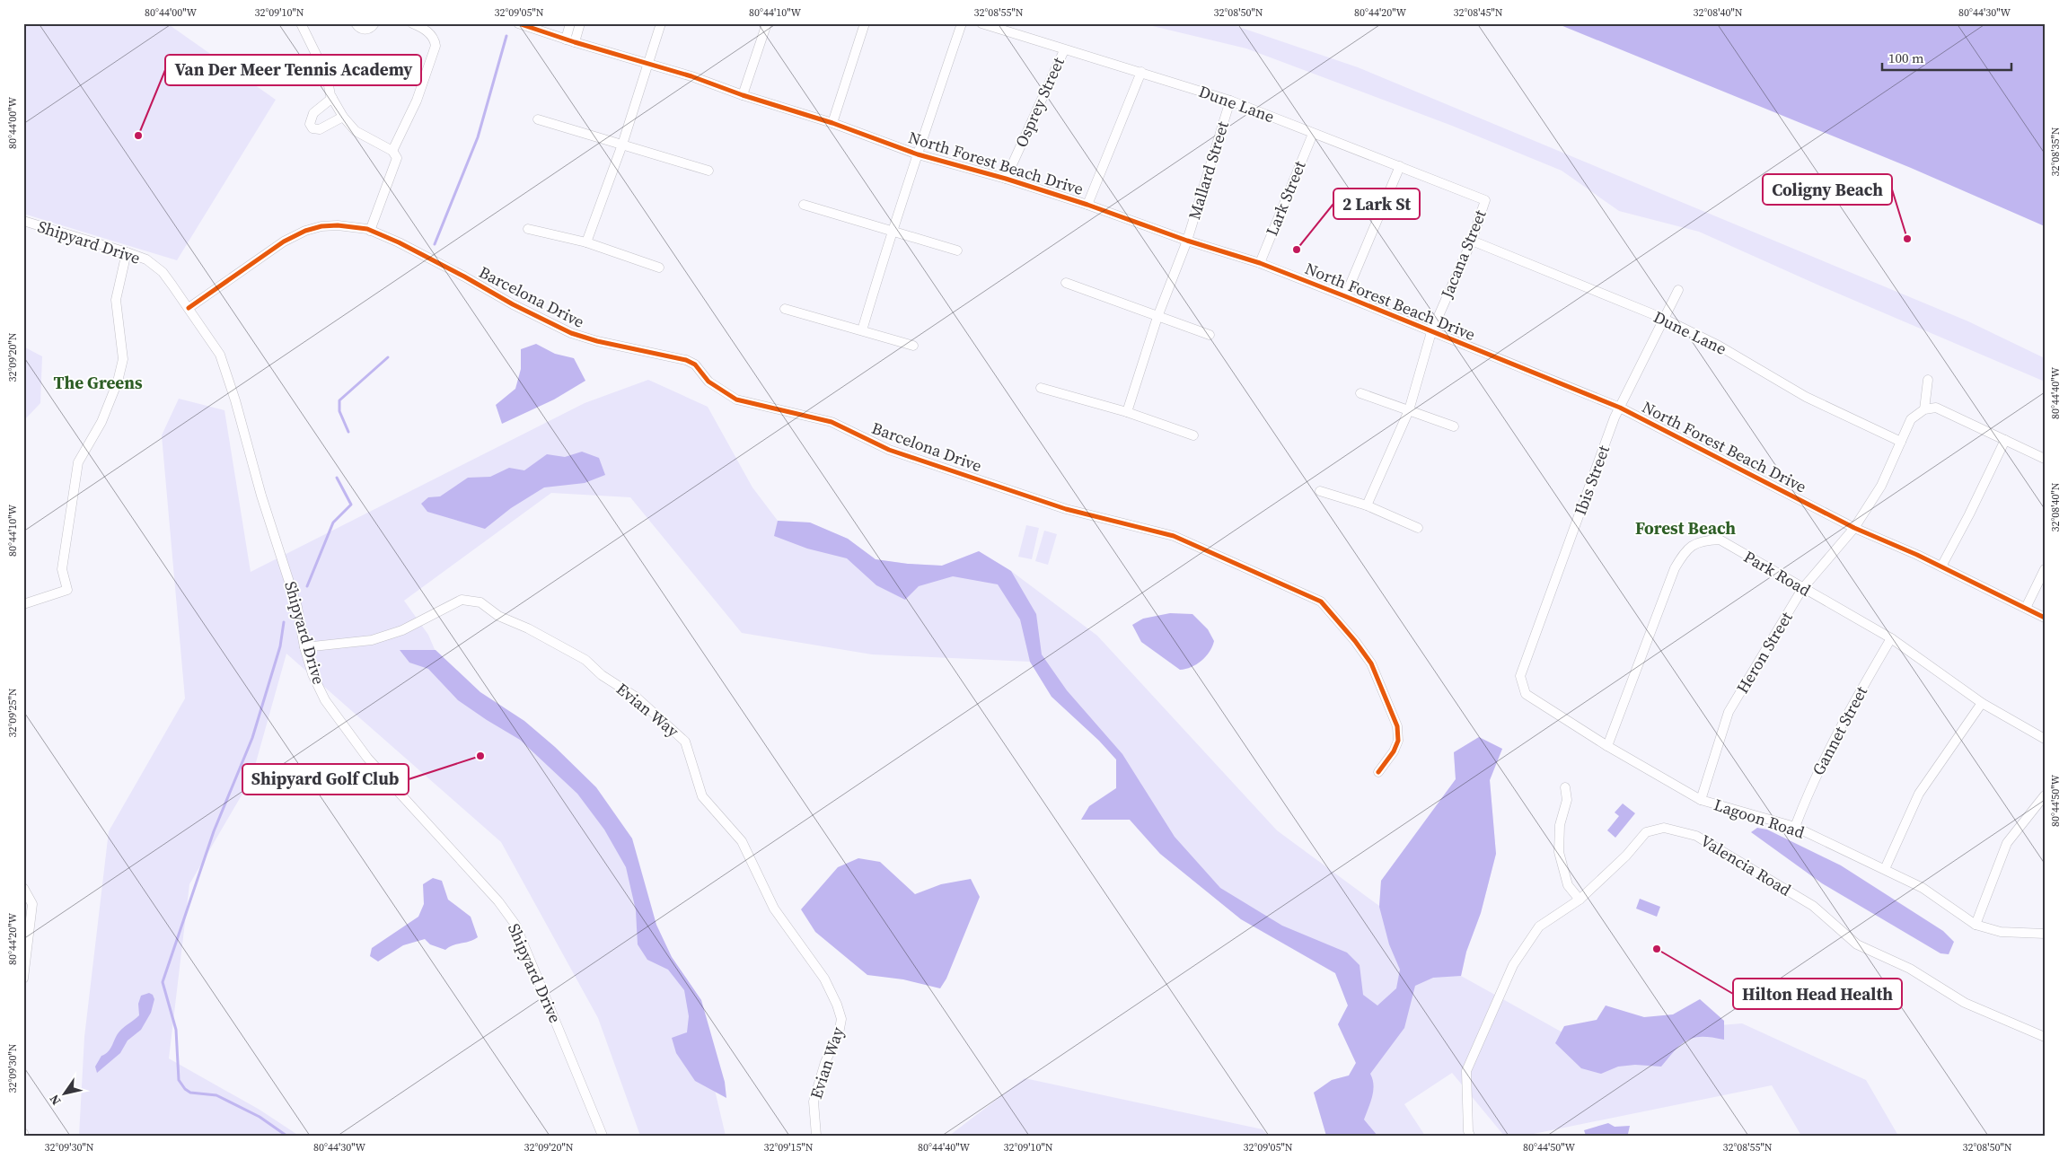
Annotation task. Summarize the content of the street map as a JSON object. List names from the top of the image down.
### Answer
{
  "streets": {
    "street": [
      "Osprey Street",
      "Dune Lane",
      "North Forest Beach Drive",
      "Mallard Street",
      "Lark Street",
      "Shipyard Drive",
      "Jacana Street",
      "Barcelona Drive",
      "Ibis Street",
      "Park Road",
      "Heron Street",
      "Evian Way",
      "Gannet Street",
      "Lagoon Road",
      "Valencia Road"
    ]
  },
  "crossings": [
    ["Osprey Street", "Dune Lane"],
    ["Osprey Street", "North Forest Beach Drive"],
    ["Dune Lane", "Mallard Street"],
    ["Dune Lane", "Lark Street"],
    ["Dune Lane", "Jacana Street"],
    ["Dune Lane", "Ibis Street"],
    ["Dune Lane", "Heron Street"],
    ["North Forest Beach Drive", "Mallard Street"],
    ["North Forest Beach Drive", "Lark Street"],
    ["North Forest Beach Drive", "Jacana Street"],
    ["North Forest Beach Drive", "Ibis Street"],
    ["North Forest Beach Drive", "Heron Street"],
    ["Shipyard Drive", "Barcelona Drive"],
    ["Shipyard Drive", "Evian Way"],
    ["Ibis Street", "Lagoon Road"],
    ["Park Road", "Heron Street"],
    ["Park Road", "Gannet Street"],
    ["Park Road", "Lagoon Road"],
    ["Heron Street", "Lagoon Road"],
    ["Gannet Street", "Lagoon Road"]
  ],
  "districts": ["The Greens", "Forest Beach"],
  "places": [
    "Van Der Meer Tennis Academy",
    "Coligny Beach",
    "2 Lark St",
    "Shipyard Golf Club",
    "Hilton Head Health"
  ],
  "scale_bar": "100 m",
  "north": "bottom left",
  "coordinates": [
    "80°44'00\"W",
    "32°09'10\"N",
    "32°09'05\"N",
    "80°44'10\"W",
    "32°08'55\"N",
    "32°08'50\"N",
    "80°44'20\"W",
    "32°08'45\"N",
    "32°08'40\"N",
    "80°44'30\"W",
    "32°08'35\"N",
    "32°09'20\"N",
    "80°44'40\"W",
    "32°09'25\"N",
    "80°44'50\"W",
    "32°09'30\"N",
    "32°09'15\"N"
  ]
}
